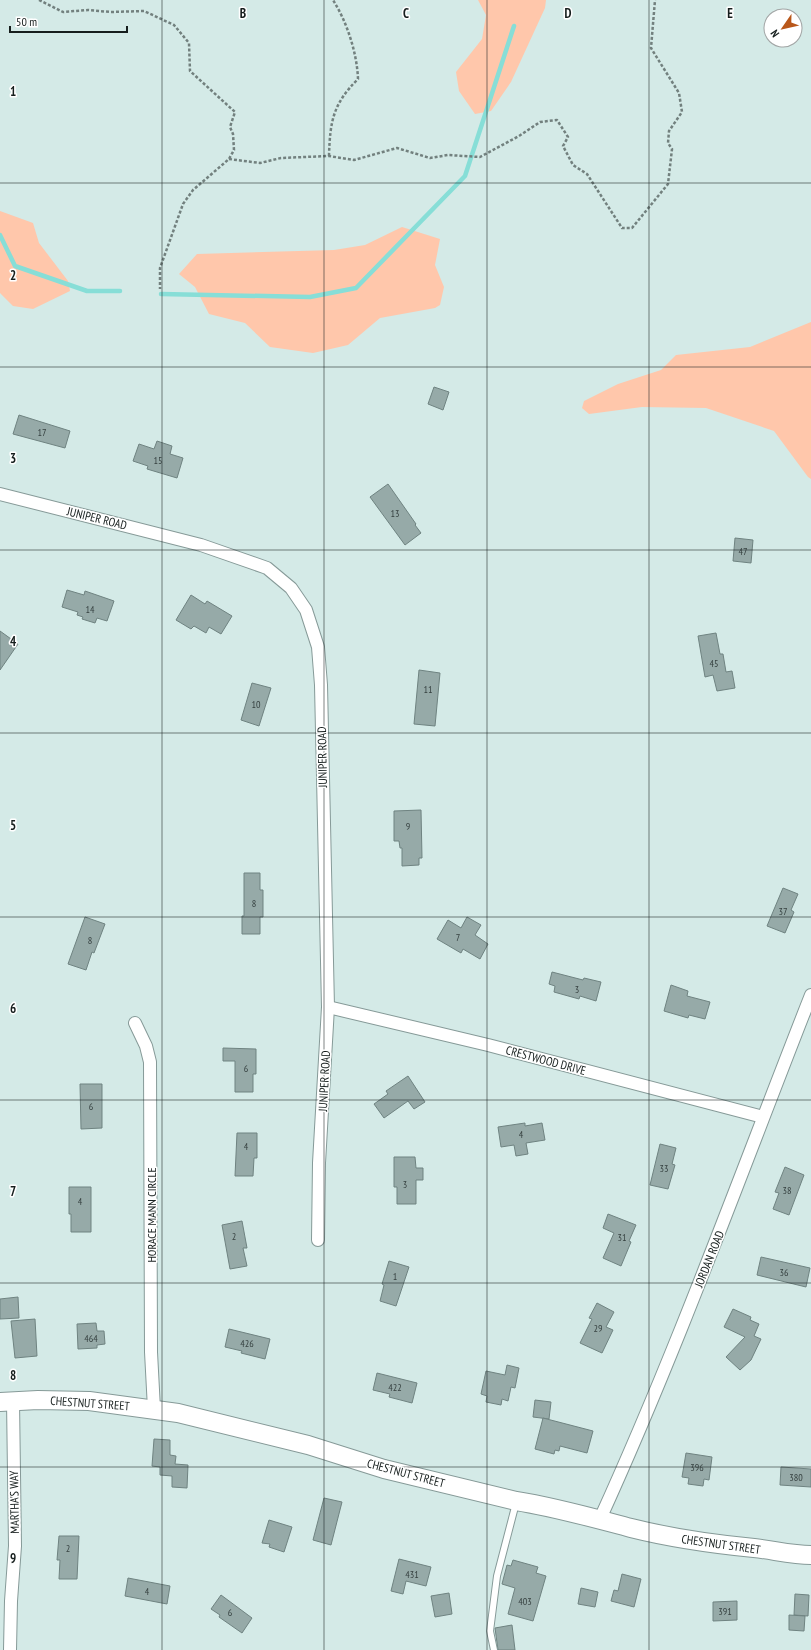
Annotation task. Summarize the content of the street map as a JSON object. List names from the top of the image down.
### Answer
{
  "streets": {
    "main road": ["CHESTNUT STREET"],
    "street": [
      "JUNIPER ROAD",
      "CRESTWOOD DRIVE",
      "HORACE MANN CIRCLE",
      "JORDAN ROAD",
      "MARTHA'S WAY"
    ]
  },
  "crossings": [
    ["JUNIPER ROAD", "CRESTWOOD DRIVE"],
    ["CRESTWOOD DRIVE", "JORDAN ROAD"],
    ["HORACE MANN CIRCLE", "CHESTNUT STREET"],
    ["JORDAN ROAD", "CHESTNUT STREET"],
    ["CHESTNUT STREET", "MARTHA'S WAY"]
  ],
  "house_numbers": [
    "17",
    "15",
    "13",
    "47",
    "14",
    "45",
    "11",
    "10",
    "9",
    "8",
    "37",
    "7",
    "8",
    "3",
    "6",
    "6",
    "4",
    "4",
    "33",
    "3",
    "38",
    "4",
    "2",
    "31",
    "36",
    "1",
    "29",
    "464",
    "426",
    "422",
    "396",
    "380",
    "2",
    "431",
    "4",
    "403",
    "391",
    "6"
  ],
  "scale_bar": "50 m",
  "north": "bottom left",
  "grid": {
    "columns": [
      "B",
      "C",
      "D",
      "E"
    ],
    "rows": [
      "1",
      "2",
      "3",
      "4",
      "5",
      "6",
      "7",
      "8",
      "9"
    ]
  }
}
